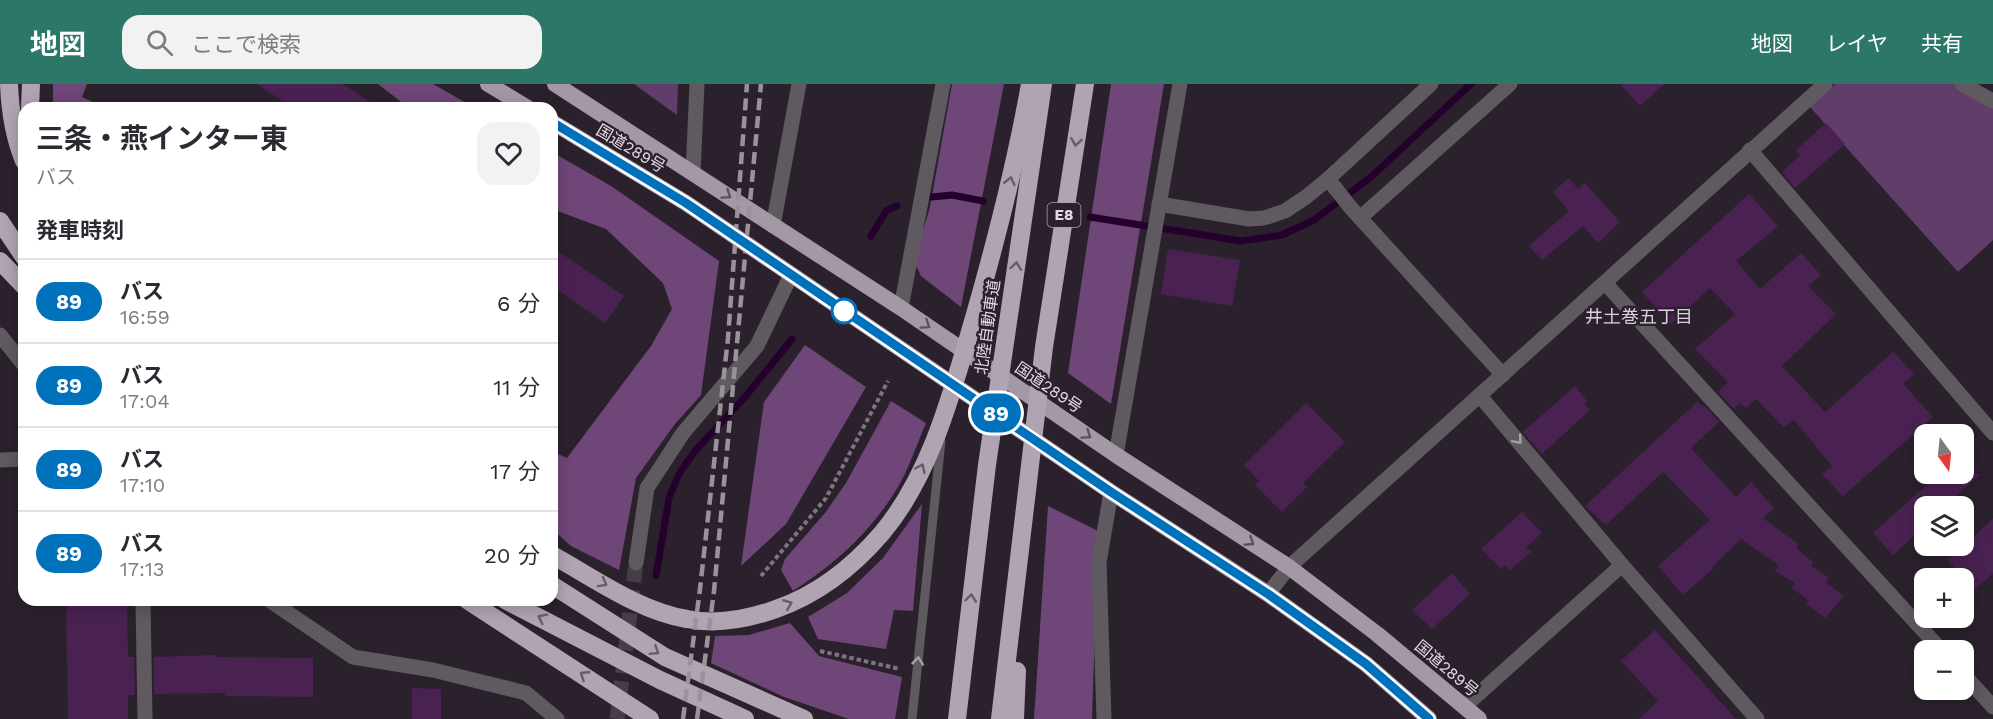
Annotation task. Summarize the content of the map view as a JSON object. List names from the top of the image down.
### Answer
{
  "streets": {
    "highway": ["国道289号", "E8", "北陸自動車道"]
  },
  "districts": ["井土巻五丁目"],
  "lines": ["bus line 89"],
  "north": "bottom",
  "page": {
    "header": "地図",
    "search": "ここで検索",
    "nav": ["地図", "レイヤ", "共有"],
    "on_map": "89",
    "heading": [
      ["三条・燕インター東", "バス"],
      "発車時刻"
    ],
    "list": [
      {
        "mark": "89",
        "name": "バス",
        "note": "16:59",
        "value": "6 分"
      },
      {
        "mark": "89",
        "name": "バス",
        "note": "17:04",
        "value": "11 分"
      },
      {
        "mark": "89",
        "name": "バス",
        "note": "17:10",
        "value": "17 分"
      },
      {
        "mark": "89",
        "name": "バス",
        "note": "17:13",
        "value": "20 分"
      }
    ],
    "map_buttons": ["+", "−"]
  }
}
